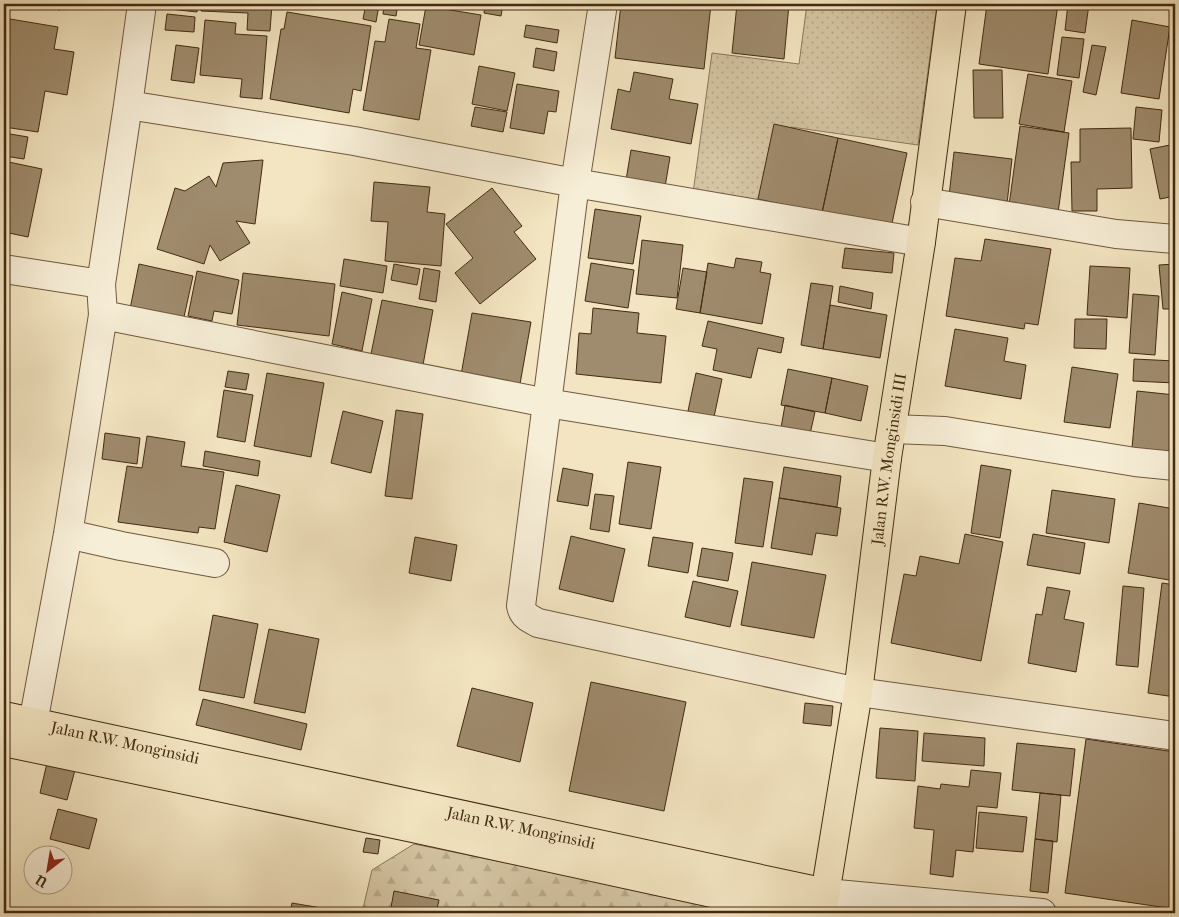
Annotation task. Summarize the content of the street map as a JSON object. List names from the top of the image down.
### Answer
{
  "streets": {
    "main road": ["Jalan R.W. Monginsidi III", "Jalan R.W. Monginsidi"]
  },
  "crossings": [
    ["Jalan R.W. Monginsidi III", "Jalan R.W. Monginsidi"]
  ],
  "north": "bottom left"
}
